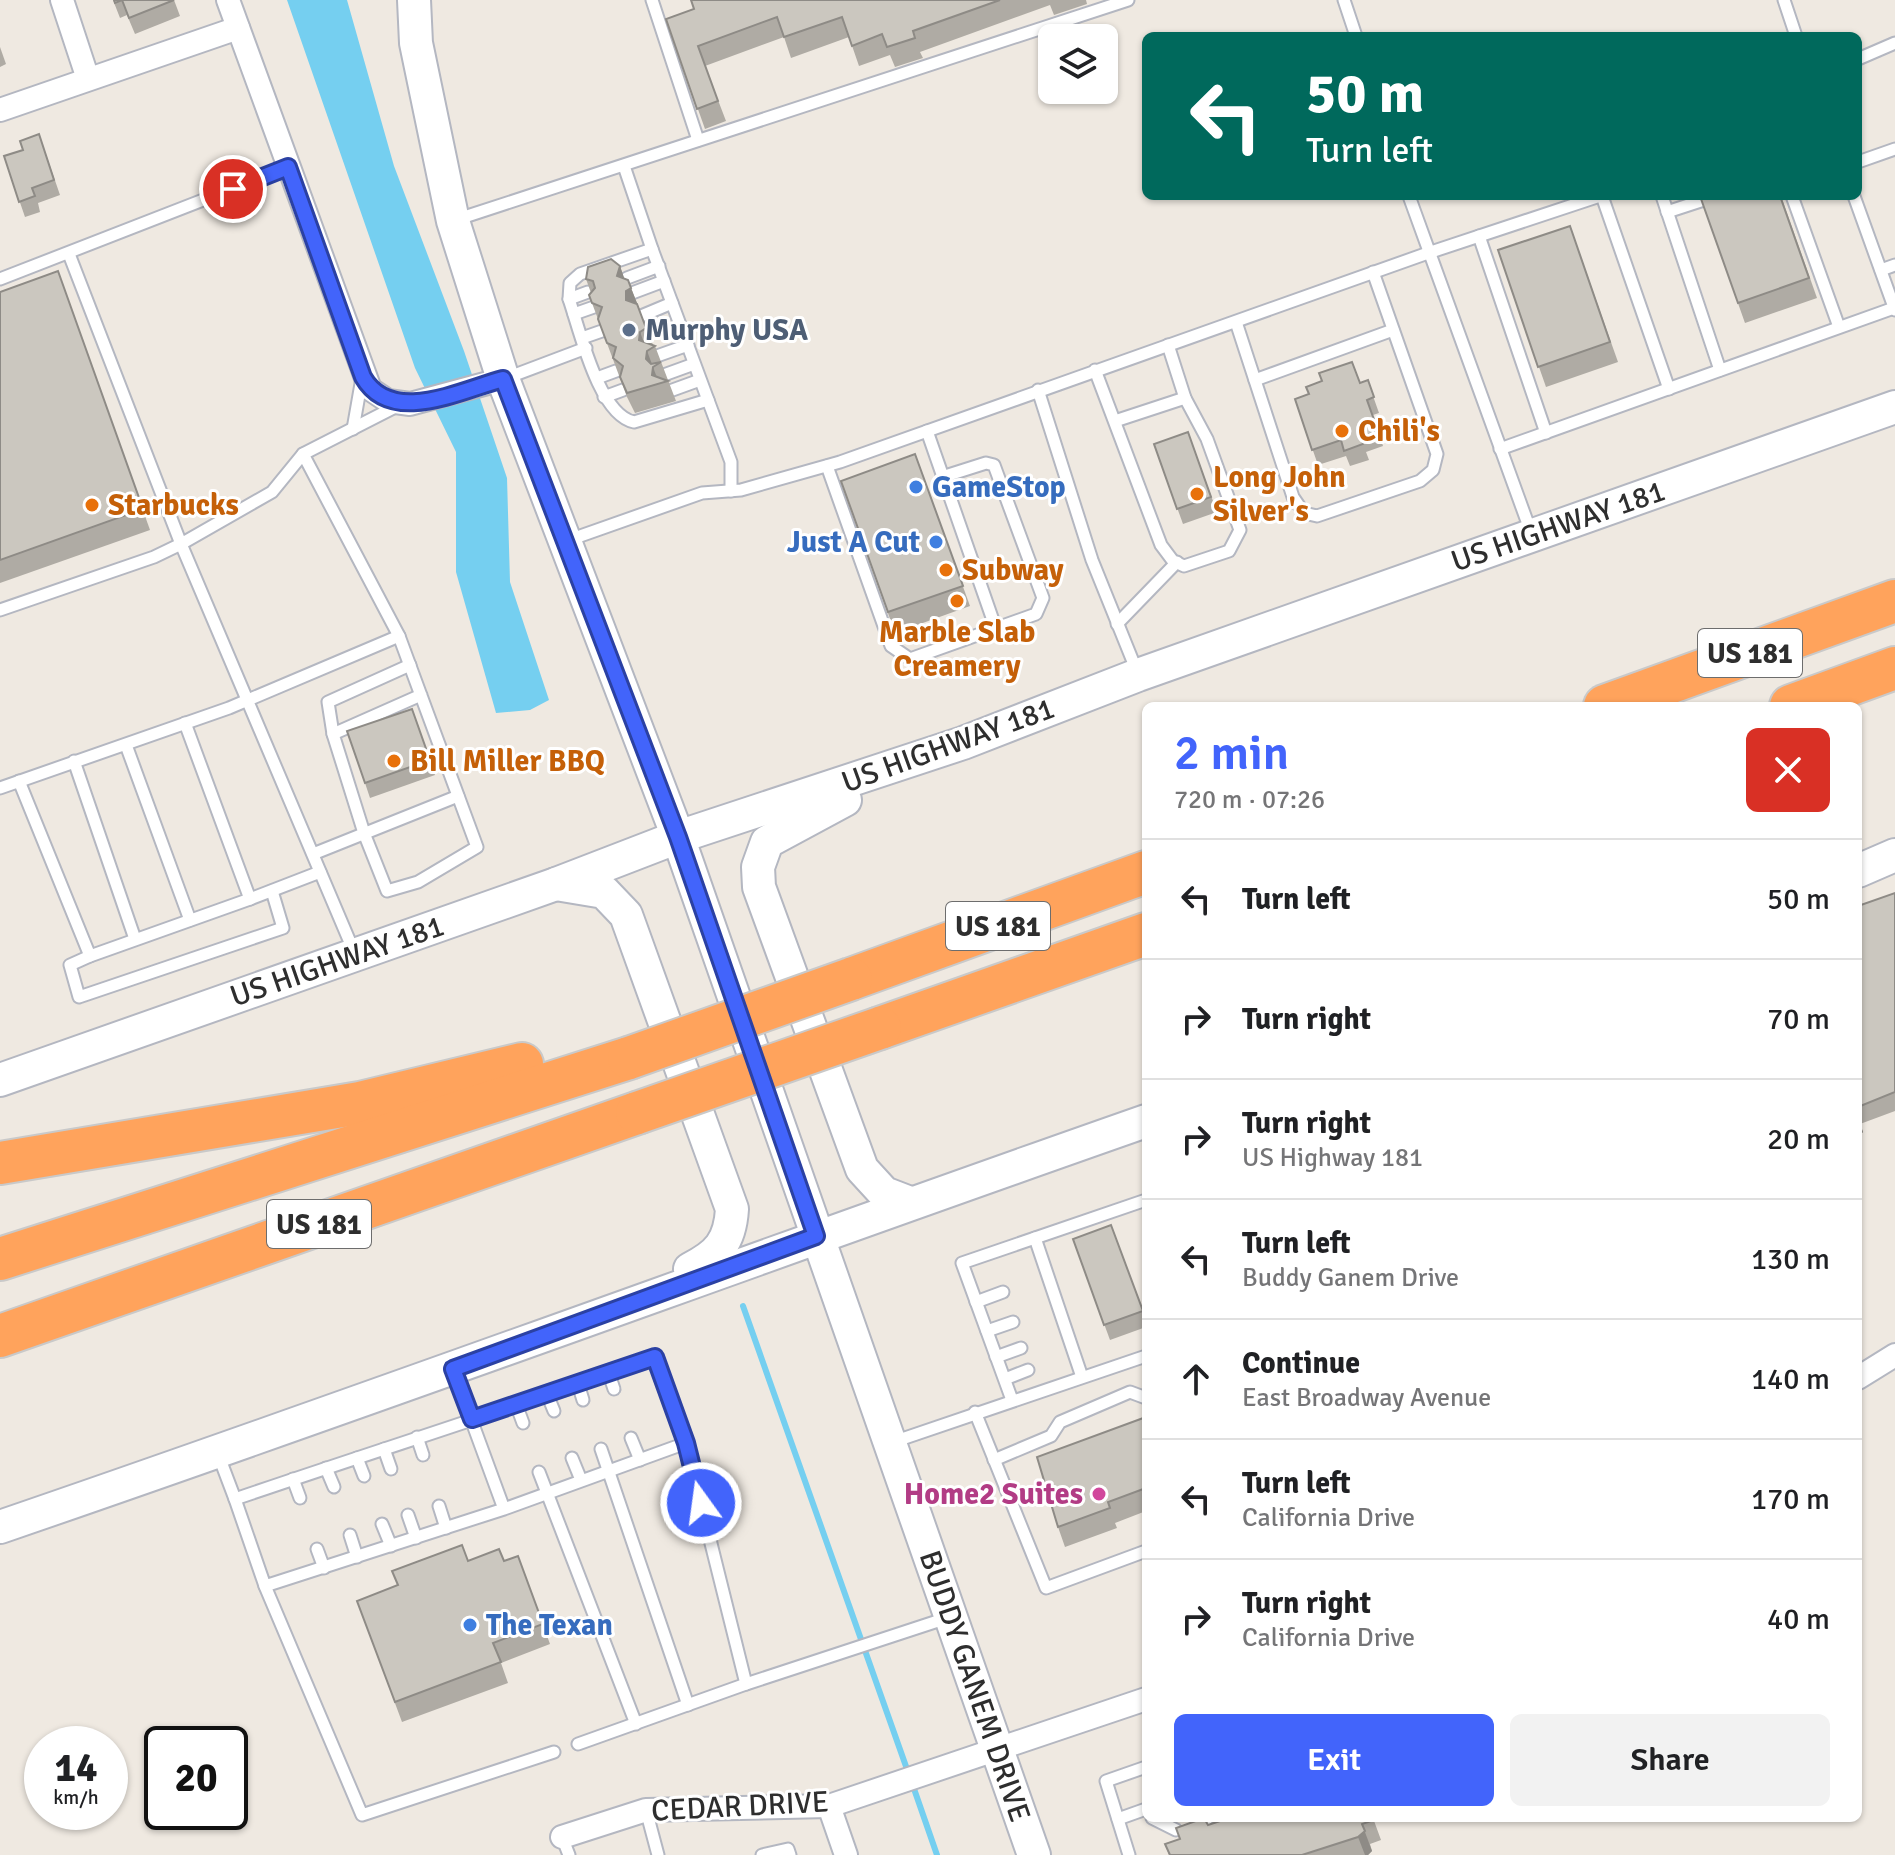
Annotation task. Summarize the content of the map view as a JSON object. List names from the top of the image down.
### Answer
{
  "streets": {
    "highway": ["US 181"],
    "main road": ["US HIGHWAY 181", "BUDDY GANEM DRIVE"],
    "street": ["CEDAR DRIVE"]
  },
  "crossings": [
    ["US HIGHWAY 181", "BUDDY GANEM DRIVE"],
    ["BUDDY GANEM DRIVE", "CEDAR DRIVE"]
  ],
  "places": [
    "Murphy USA",
    "Chili's",
    "GameStop",
    "Long John Silver's",
    "Starbucks",
    "Just A Cut",
    "Subway",
    "Marble Slab Creamery",
    "Bill Miller BBQ",
    "Home2 Suites",
    "The Texan"
  ],
  "page": {
    "turn": ["50 m", "Turn left"],
    "heading": ["2 min", "720 m · 07:26"],
    "list": [
      {
        "name": "Turn left",
        "value": "50 m"
      },
      {
        "name": "Turn right",
        "value": "70 m"
      },
      {
        "name": "Turn right",
        "note": "US Highway 181",
        "value": "20 m"
      },
      {
        "name": "Turn left",
        "note": "Buddy Ganem Drive",
        "value": "130 m"
      },
      {
        "name": "Continue",
        "note": "East Broadway Avenue",
        "value": "140 m"
      },
      {
        "name": "Turn left",
        "note": "California Drive",
        "value": "170 m"
      },
      {
        "name": "Turn right",
        "note": "California Drive",
        "value": "40 m"
      }
    ],
    "buttons": ["Exit", "Share"],
    "speed": "14 km/h",
    "limit": "20"
  }
}
